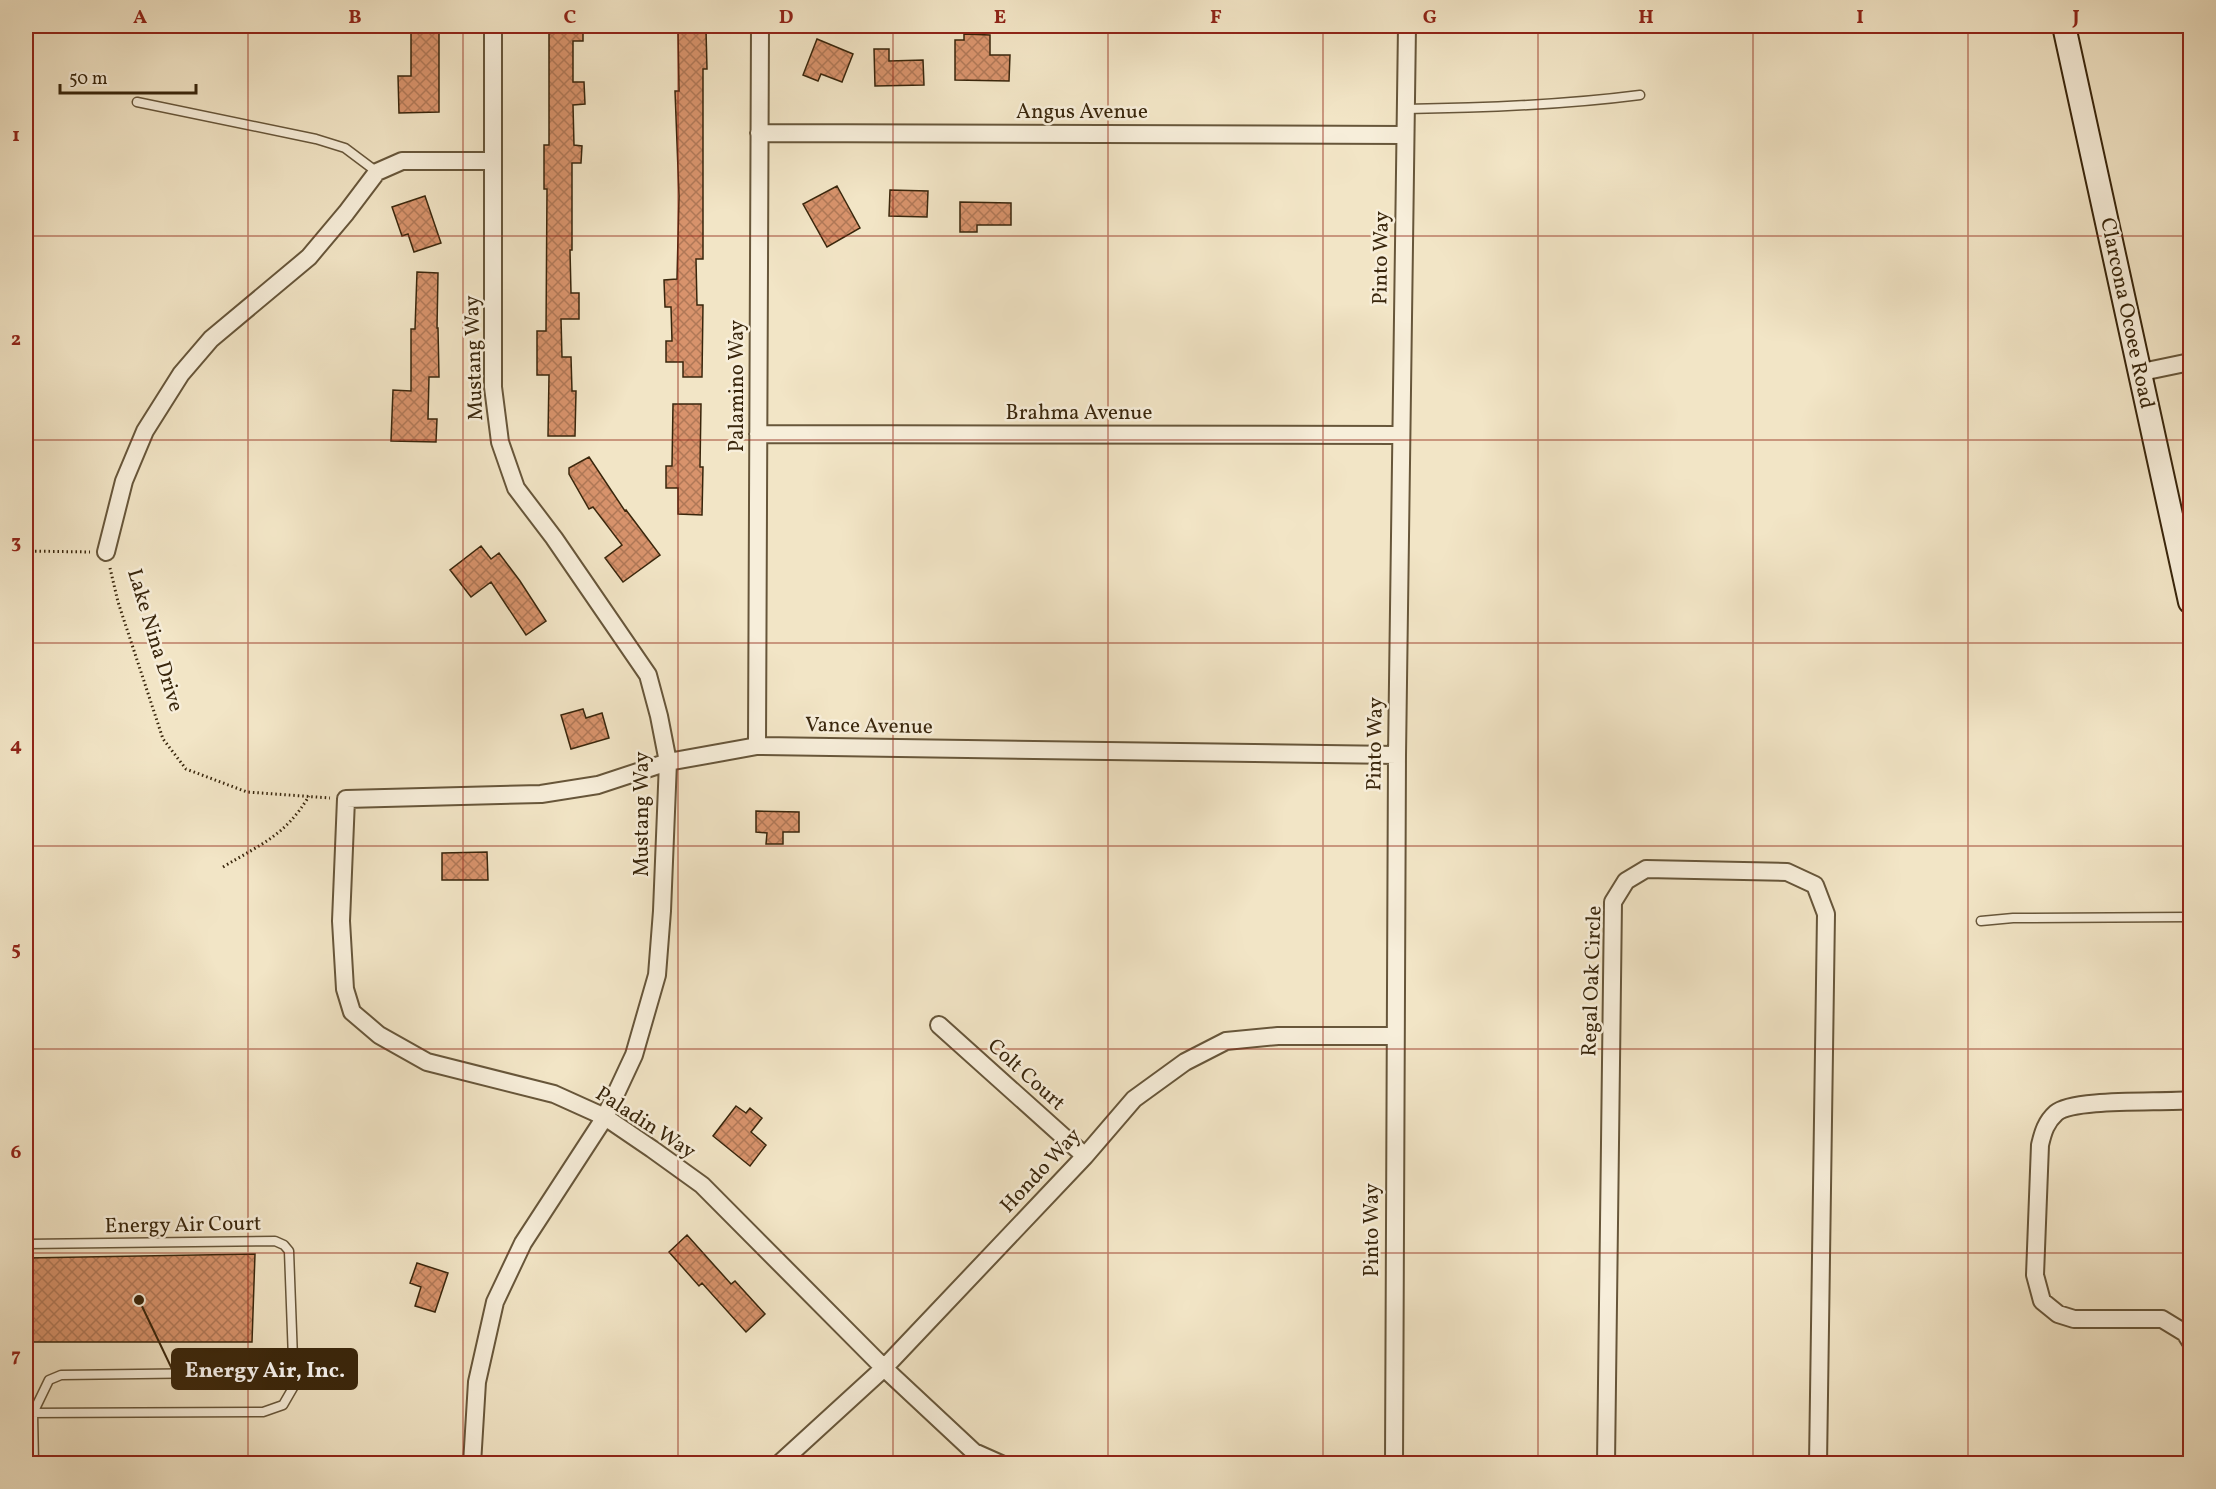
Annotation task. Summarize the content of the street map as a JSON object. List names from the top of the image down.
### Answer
{
  "streets": {
    "main road": ["Clarcona Ocoee Road"],
    "street": [
      "Angus Avenue",
      "Pinto Way",
      "Mustang Way",
      "Palamino Way",
      "Brahma Avenue",
      "Lake Nina Drive",
      "Vance Avenue",
      "Regal Oak Circle",
      "Colt Court",
      "Paladin Way",
      "Hondo Way"
    ],
    "lane": ["Energy Air Court"]
  },
  "crossings": [
    ["Angus Avenue", "Pinto Way"],
    ["Angus Avenue", "Palamino Way"],
    ["Pinto Way", "Brahma Avenue"],
    ["Pinto Way", "Vance Avenue"],
    ["Pinto Way", "Hondo Way"],
    ["Mustang Way", "Lake Nina Drive"],
    ["Mustang Way", "Vance Avenue"],
    ["Mustang Way", "Paladin Way"],
    ["Palamino Way", "Brahma Avenue"],
    ["Palamino Way", "Vance Avenue"],
    ["Lake Nina Drive", "Vance Avenue"],
    ["Lake Nina Drive", "Paladin Way"],
    ["Vance Avenue", "Paladin Way"],
    ["Colt Court", "Hondo Way"],
    ["Paladin Way", "Hondo Way"]
  ],
  "places": ["Energy Air, Inc."],
  "scale_bar": "50 m",
  "grid": {
    "columns": [
      "A",
      "B",
      "C",
      "D",
      "E",
      "F",
      "G",
      "H",
      "I",
      "J"
    ],
    "rows": [
      "1",
      "2",
      "3",
      "4",
      "5",
      "6",
      "7"
    ]
  }
}
